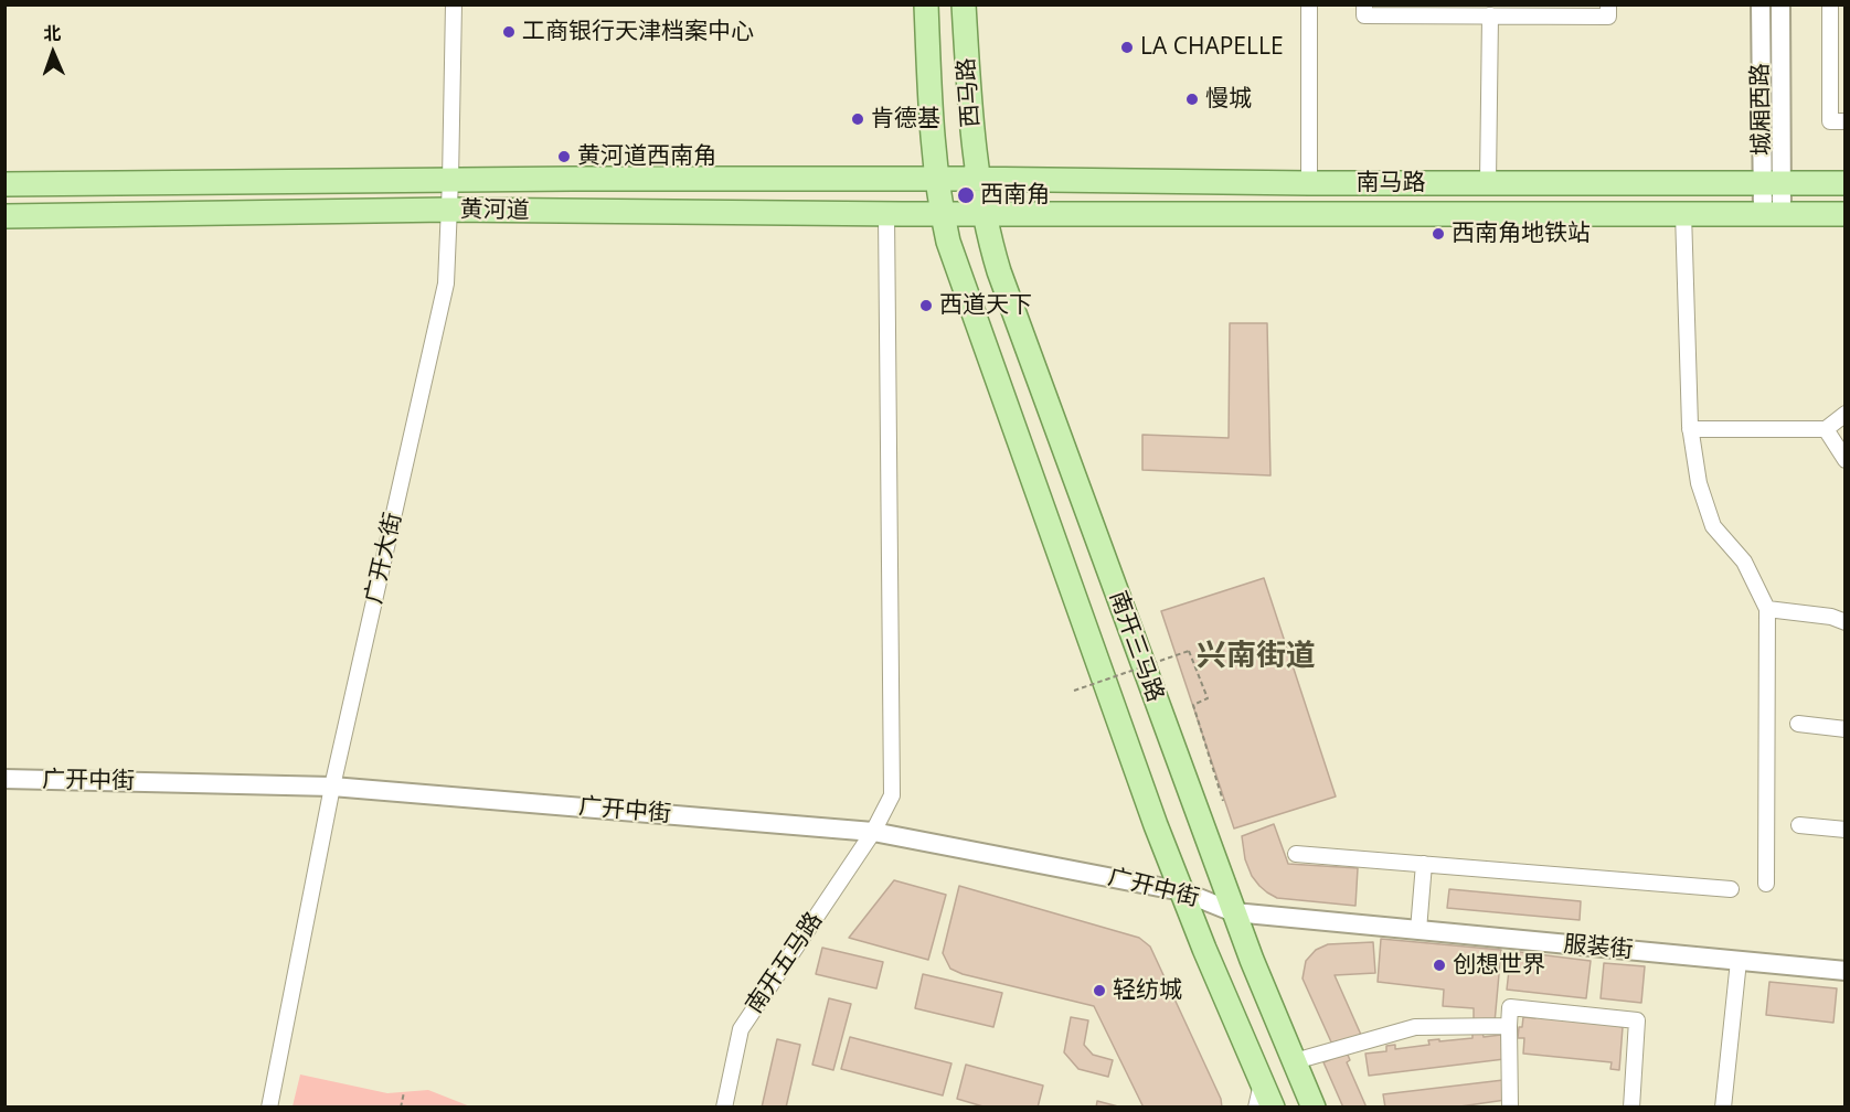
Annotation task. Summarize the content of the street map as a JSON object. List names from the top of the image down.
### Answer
{
  "streets": {
    "main road": [
      "西马路",
      "南马路",
      "黄河道",
      "南开三马路"
    ],
    "street": [
      "城厢西路",
      "广开大街",
      "广开中街",
      "服装街",
      "南开五马路"
    ]
  },
  "crossings": [
    ["西马路", "南马路"],
    ["西马路", "黄河道"],
    ["西马路", "南开三马路"],
    ["城厢西路", "南马路"],
    ["南马路", "黄河道"],
    ["南马路", "南开三马路"],
    ["黄河道", "广开大街"],
    ["黄河道", "南开三马路"],
    ["黄河道", "南开五马路"],
    ["广开大街", "广开中街"],
    ["南开三马路", "广开中街"],
    ["南开三马路", "服装街"],
    ["广开中街", "服装街"],
    ["广开中街", "南开五马路"]
  ],
  "districts": ["兴南街道"],
  "places": [
    "工商银行天津档案中心",
    "LA CHAPELLE",
    "慢城",
    "肯德基",
    "黄河道西南角",
    "西南角",
    "西南角地铁站",
    "西道天下",
    "创想世界",
    "轻纺城"
  ],
  "north": "top"
}
